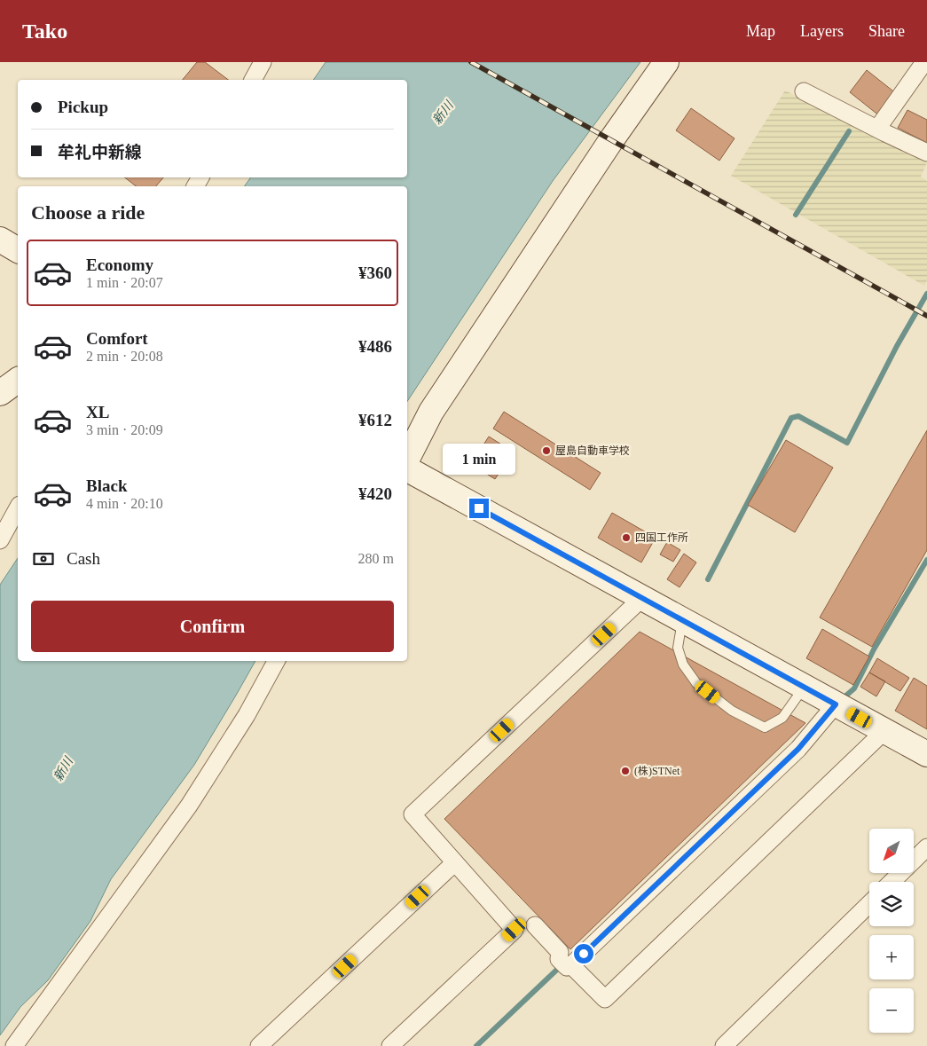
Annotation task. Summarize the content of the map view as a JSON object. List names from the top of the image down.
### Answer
{
  "water": ["新川"],
  "places": ["屋島自動車学校", "四国工作所", "(株)STNet"],
  "north": "bottom left",
  "page": {
    "header": "Tako",
    "nav": ["Map", "Layers", "Share"],
    "banner": ["Pickup", "牟礼中新線"],
    "heading": "Choose a ride",
    "list": [
      {
        "name": "Economy",
        "note": "1 min · 20:07",
        "value": "¥360"
      },
      {
        "name": "Comfort",
        "note": "2 min · 20:08",
        "value": "¥486"
      },
      {
        "name": "XL",
        "note": "3 min · 20:09",
        "value": "¥612"
      },
      {
        "name": "Black",
        "note": "4 min · 20:10",
        "value": "¥420"
      }
    ],
    "bubble": "1 min",
    "pay": ["Cash", "280 m"],
    "buttons": "Confirm",
    "map_buttons": ["+", "−"]
  }
}
